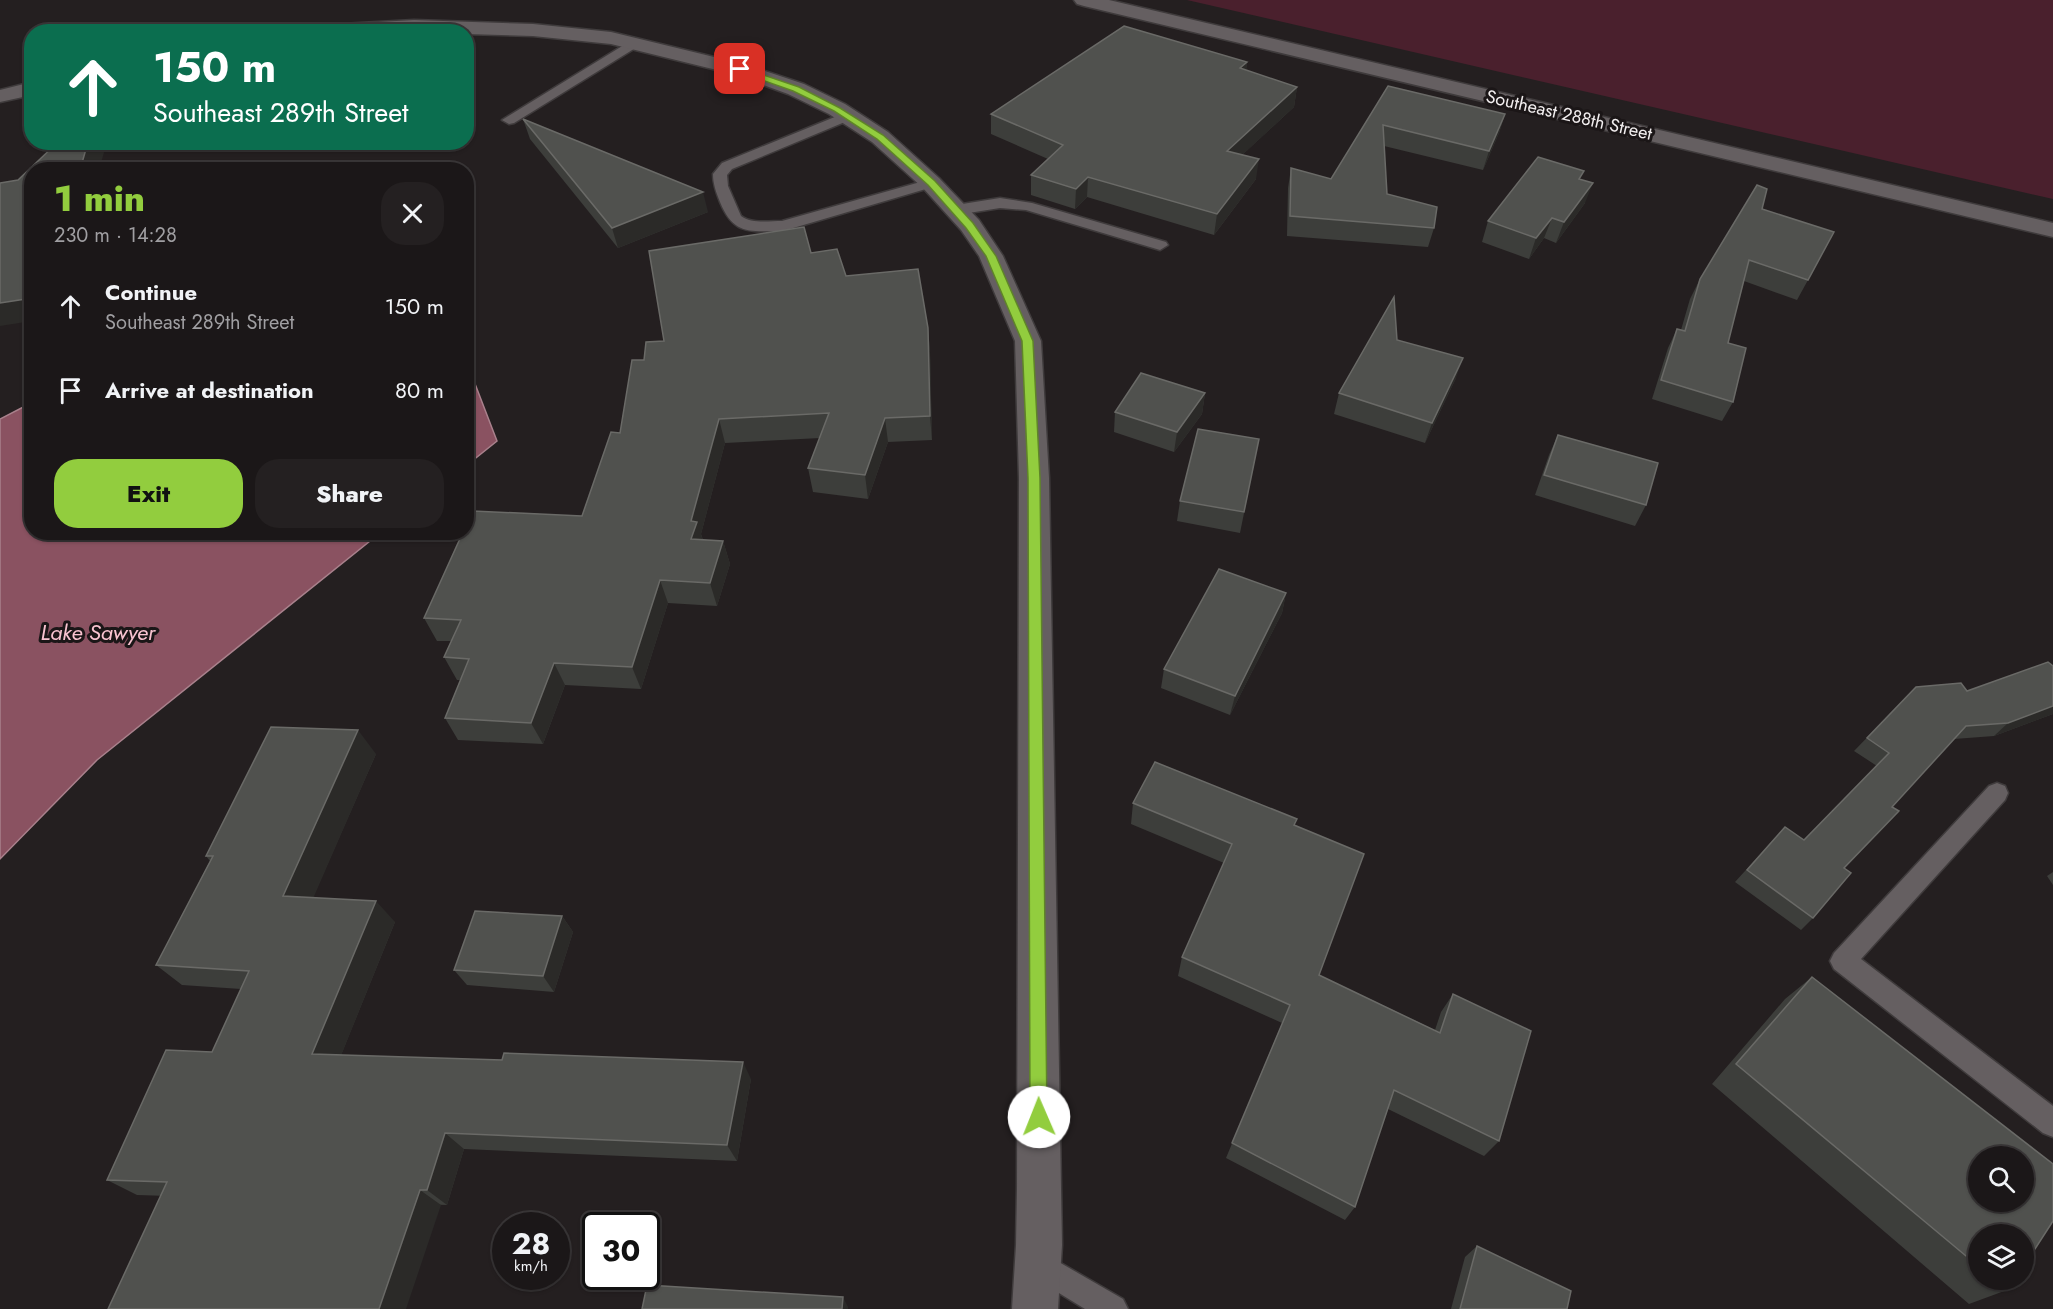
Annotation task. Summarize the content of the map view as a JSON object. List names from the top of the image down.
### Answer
{
  "streets": {
    "street": ["Southeast 288th Street"]
  },
  "water": ["Lake Sawyer"],
  "page": {
    "turn": ["150 m", "Southeast 289th Street"],
    "heading": ["1 min", "230 m · 14:28"],
    "list": [
      {
        "name": "Continue",
        "note": "Southeast 289th Street",
        "value": "150 m"
      },
      {
        "name": "Arrive at destination",
        "value": "80 m"
      }
    ],
    "buttons": ["Exit", "Share"],
    "speed": "28 km/h",
    "limit": "30"
  }
}
